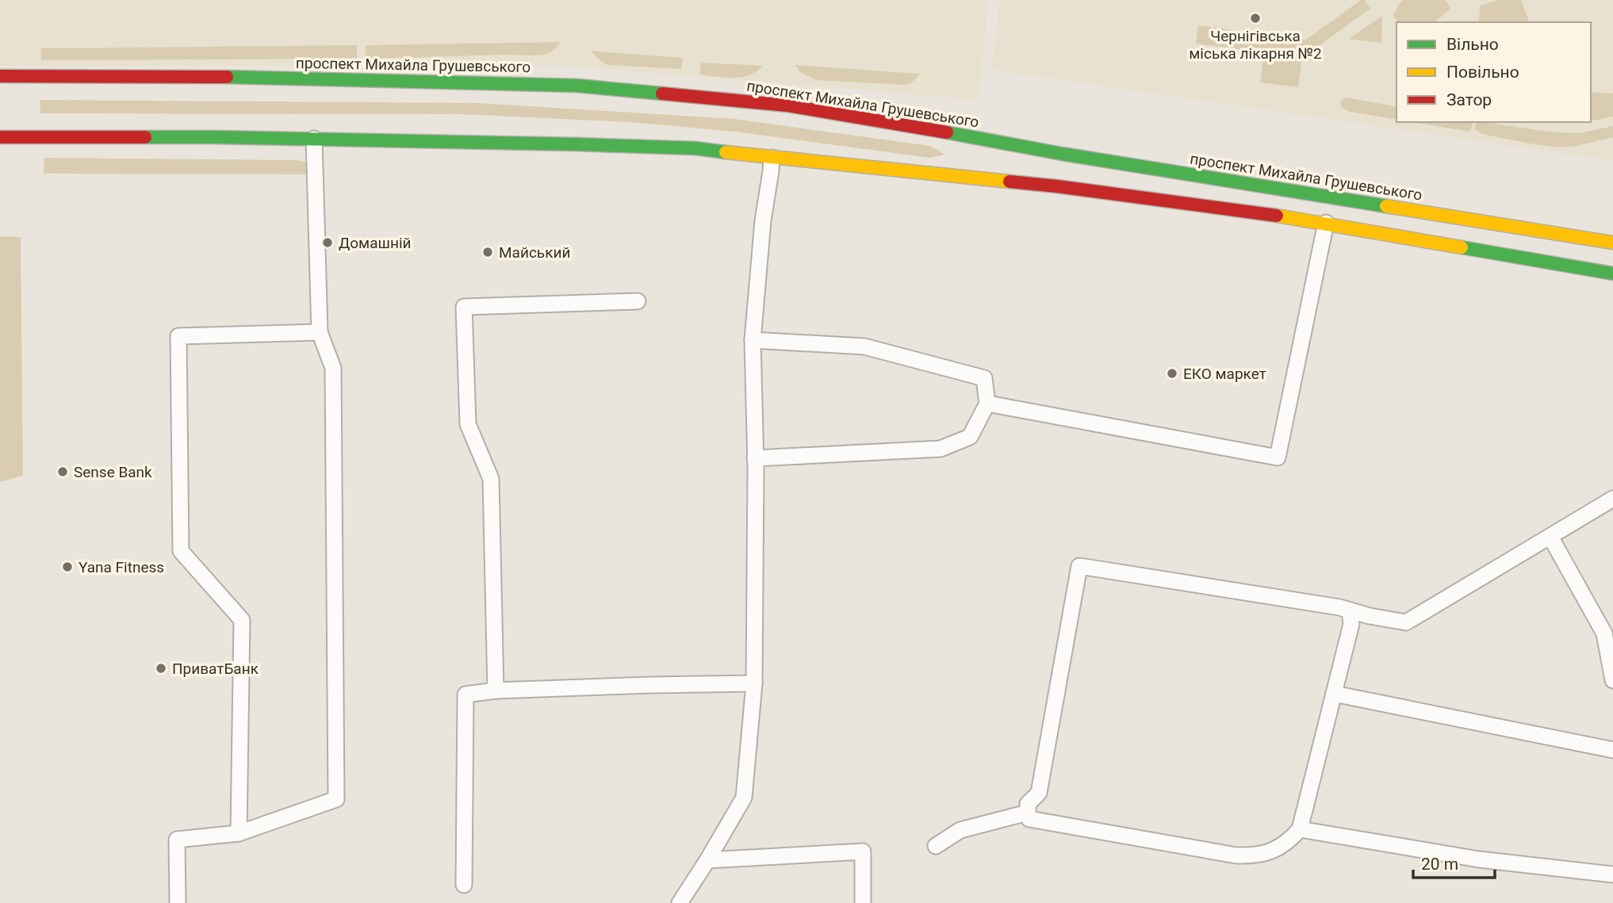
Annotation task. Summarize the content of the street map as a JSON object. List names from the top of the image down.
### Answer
{
  "streets": {
    "main road": ["проспект Михайла Грушевського"]
  },
  "places": [
    "Чернігівська міська лікарня №2",
    "Домашній",
    "Майський",
    "ЕКО маркет",
    "Sense Bank",
    "Yana Fitness",
    "ПриватБанк"
  ],
  "legend": ["Вільно", "Повільно", "Затор"],
  "scale_bar": "20 m"
}
